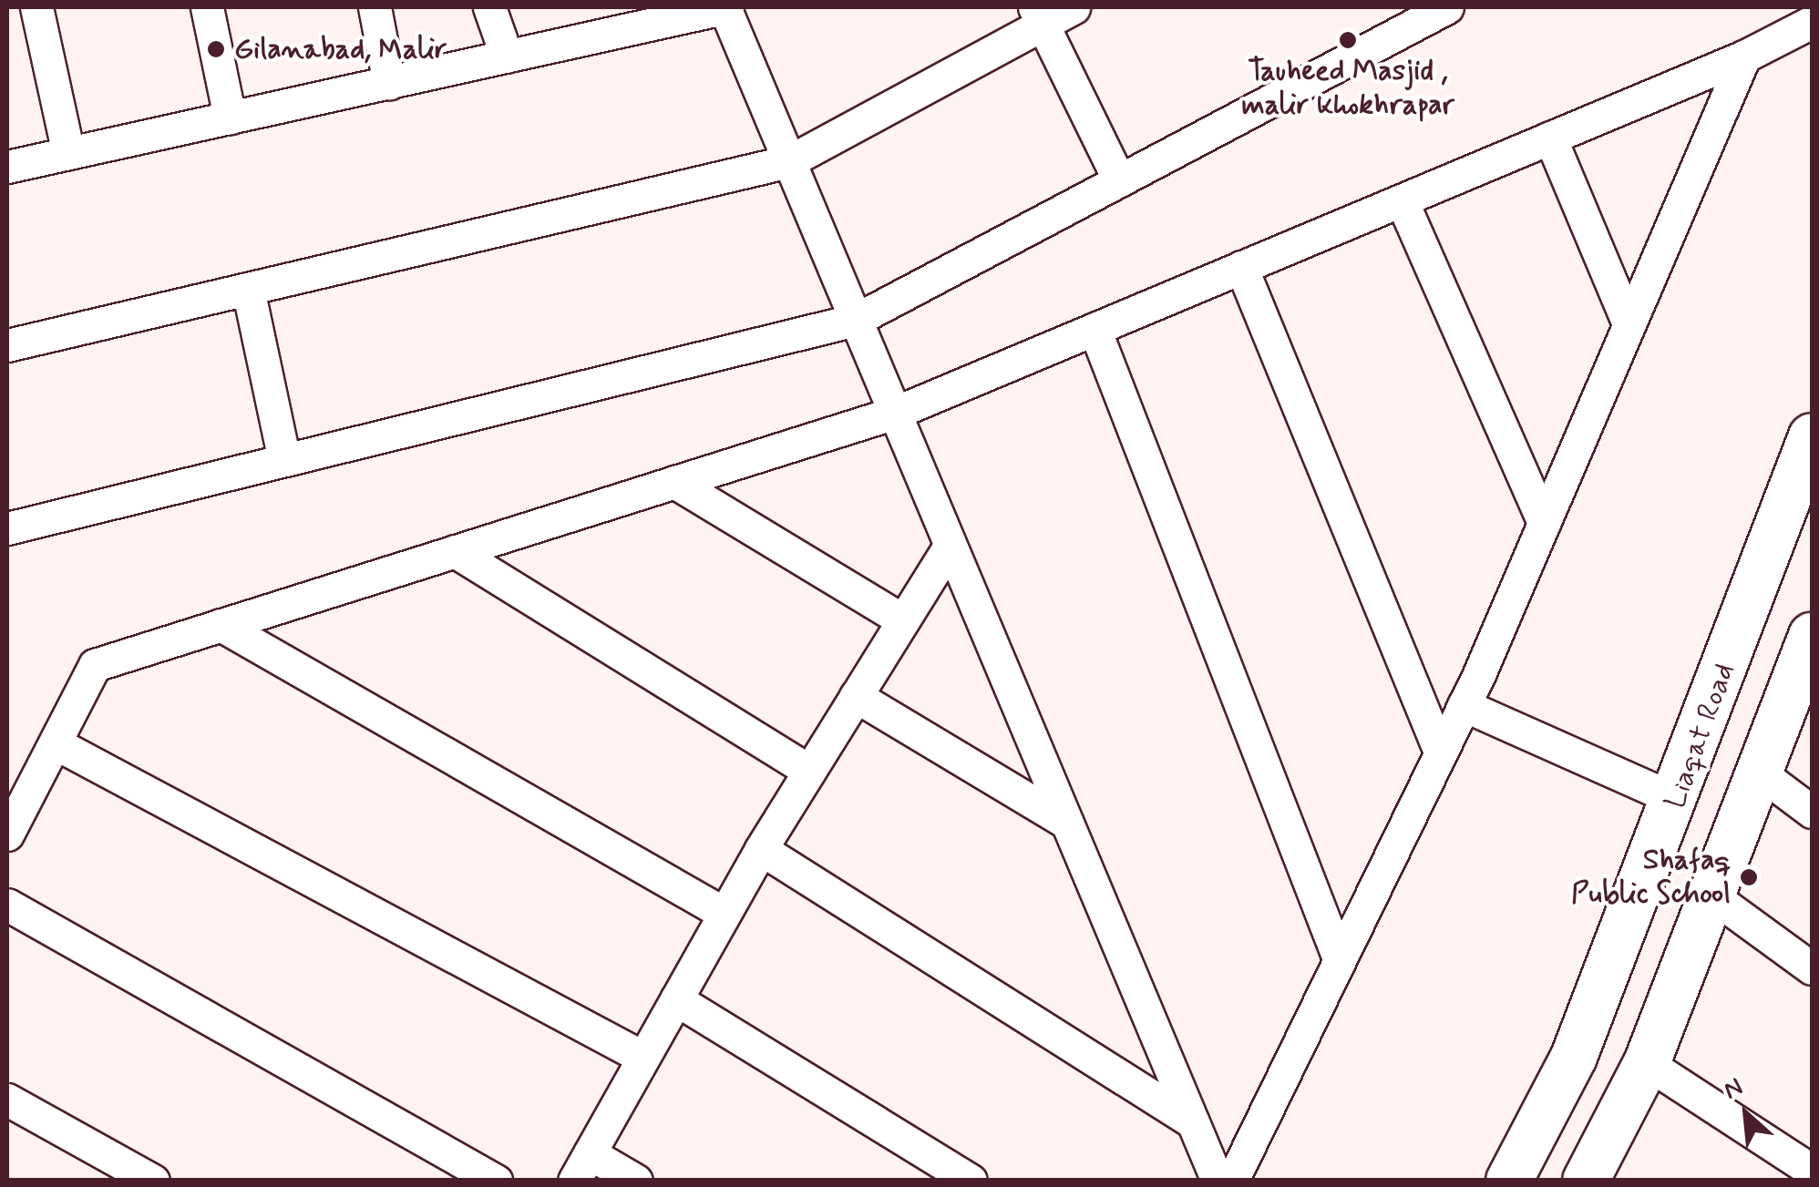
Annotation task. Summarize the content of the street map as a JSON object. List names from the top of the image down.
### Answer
{
  "streets": {
    "main road": ["Liaqat Road"]
  },
  "places": ["Tauheed Masjid , malir khokhrapar", "Gilanabad, Malir", "Shafaq Public School"],
  "north": "top left"
}
